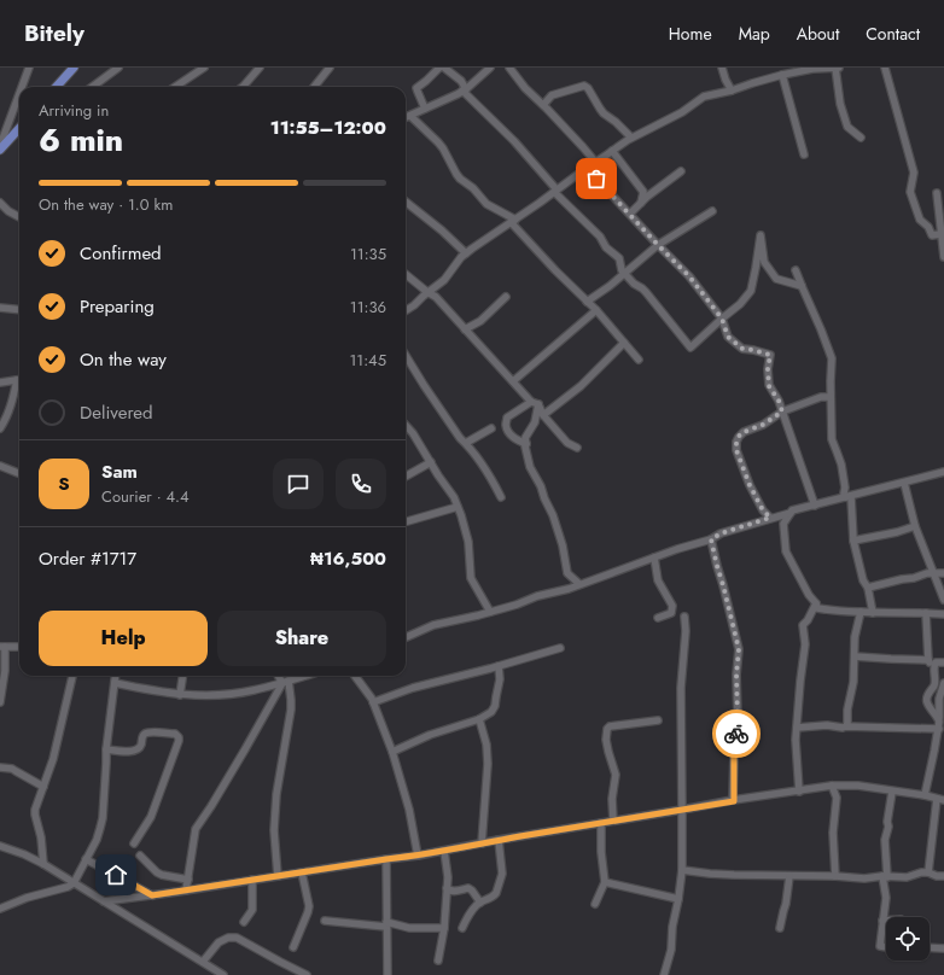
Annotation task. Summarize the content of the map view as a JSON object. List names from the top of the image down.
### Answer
{
  "page": {
    "header": "Bitely",
    "nav": [
      "Home",
      "Map",
      "About",
      "Contact"
    ],
    "heading": ["6 min", "Arriving in", "11:55–12:00"],
    "panel": [
      "Sam",
      "Courier · 4.4",
      "Order #1717",
      "₦16,500"
    ],
    "bar": "On the way · 1.0 km",
    "list": [
      ["Confirmed", "11:35"],
      ["Preparing", "11:36"],
      ["On the way", "11:45"],
      "Delivered"
    ],
    "round": "S",
    "buttons": ["Help", "Share"]
  }
}
